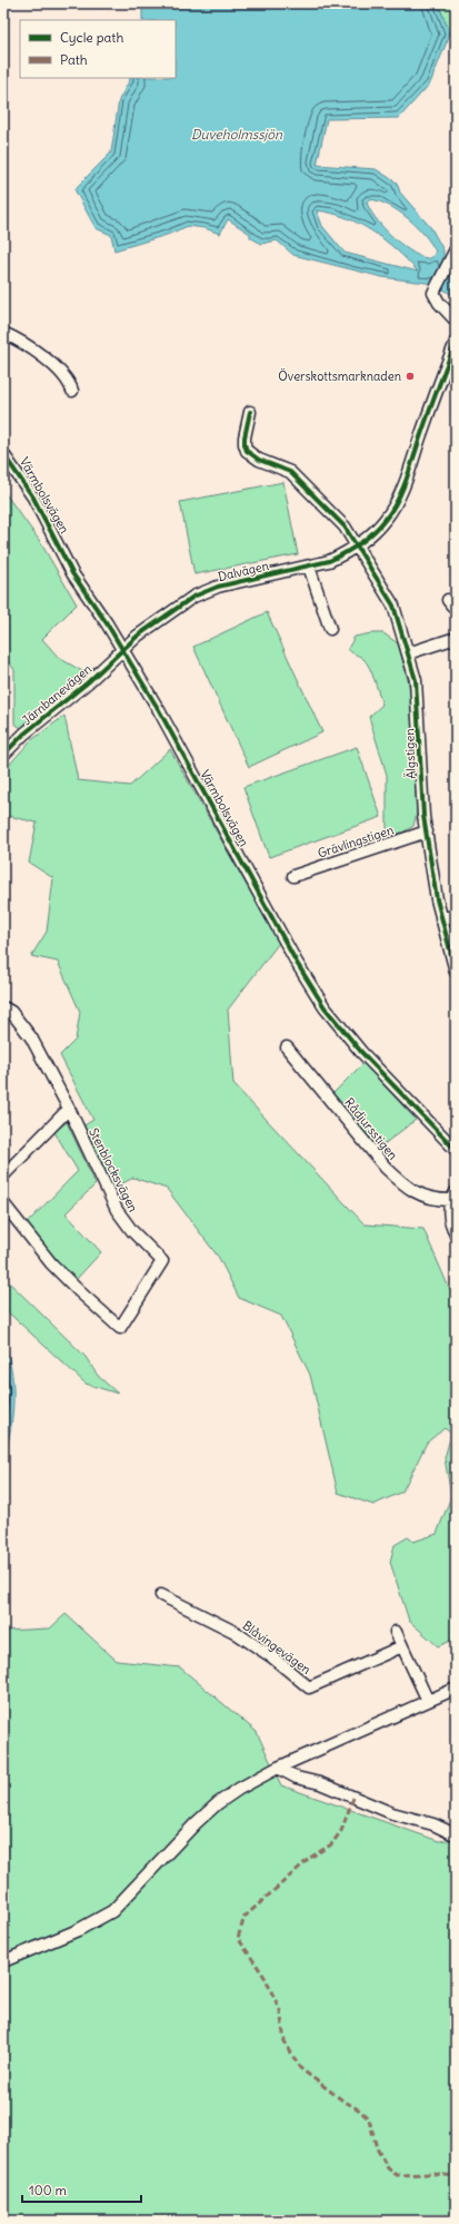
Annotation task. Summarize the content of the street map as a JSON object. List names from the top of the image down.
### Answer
{
  "streets": {
    "street": [
      "Värmbolsvägen",
      "Dalvägen",
      "Järnbanevägen",
      "Älgstigen",
      "Grävlingstigen",
      "Rådjursstigen",
      "Stenblocksvägen",
      "Blåvingevägen"
    ]
  },
  "crossings": [
    ["Värmbolsvägen", "Dalvägen"],
    ["Värmbolsvägen", "Järnbanevägen"],
    ["Dalvägen", "Järnbanevägen"],
    ["Dalvägen", "Älgstigen"],
    ["Älgstigen", "Grävlingstigen"]
  ],
  "water": ["Duveholmssjön"],
  "places": ["Överskottsmarknaden"],
  "legend": ["Cycle path", "Path"],
  "scale_bar": "100 m"
}
